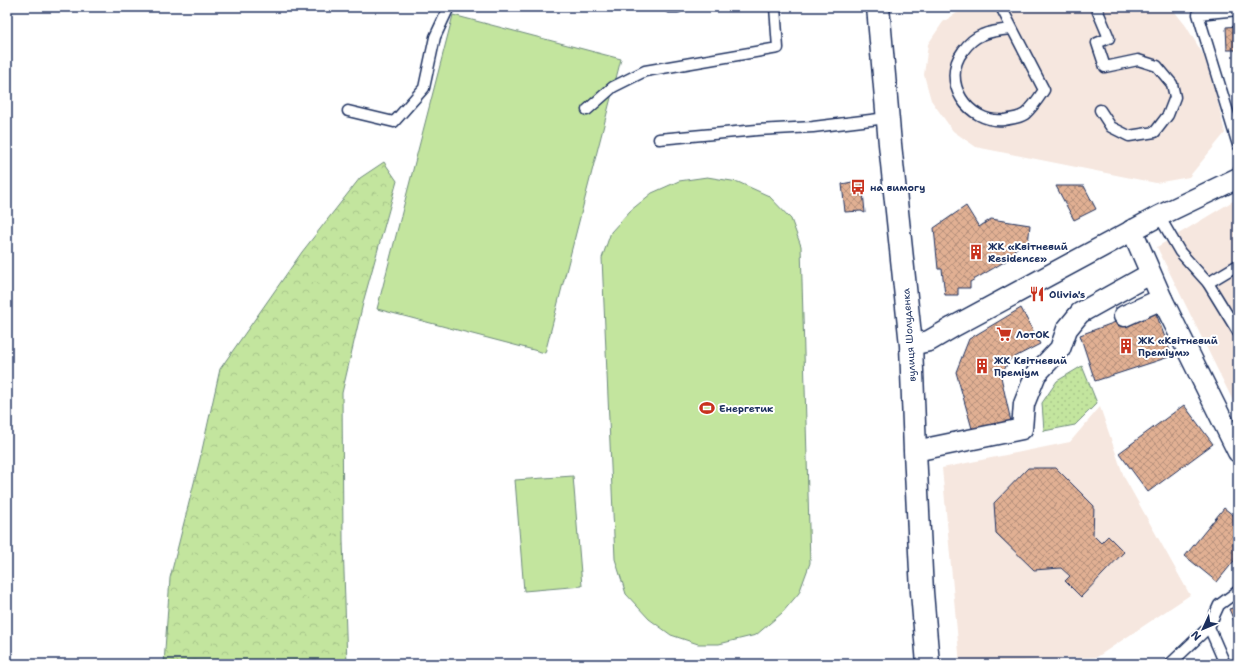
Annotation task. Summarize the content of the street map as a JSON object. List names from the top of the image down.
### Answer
{
  "streets": {
    "main road": ["вулиця Шолуденка"]
  },
  "places": {
    "bus stop": ["на вимогу"],
    "building": ["ЖК «Квітневий Residence»", "ЖК «Квітневий Преміум»", "ЖК Квітневий Преміум"],
    "restaurant": ["Olivia's"],
    "supermarket": ["ЛотОК"],
    "sports": ["Енергетик"]
  },
  "north": "bottom left"
}
